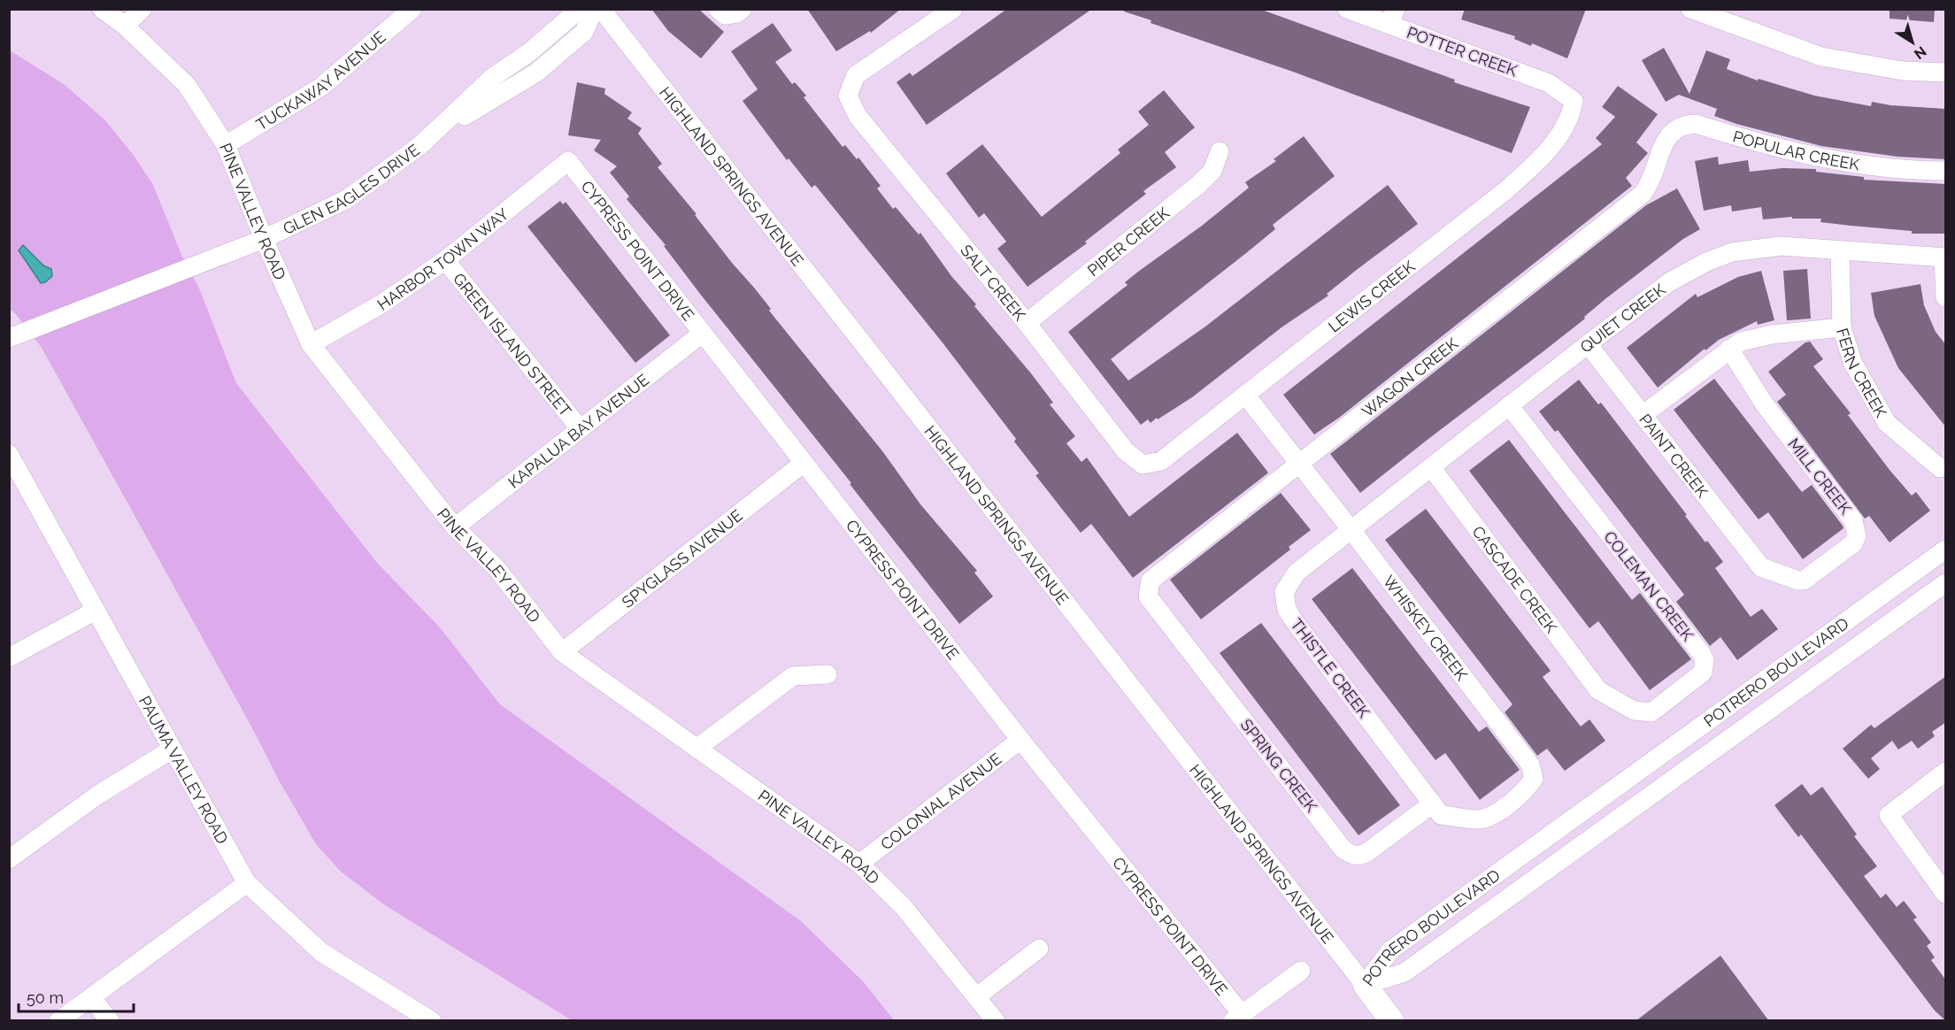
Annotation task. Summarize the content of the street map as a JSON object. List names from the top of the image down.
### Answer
{
  "streets": {
    "main road": ["HIGHLAND SPRINGS AVENUE"],
    "street": [
      "POTTER CREEK",
      "TUCKAWAY AVENUE",
      "POPULAR CREEK",
      "GLEN EAGLES DRIVE",
      "PINE VALLEY ROAD",
      "PIPER CREEK",
      "CYPRESS POINT DRIVE",
      "HARBOR TOWN WAY",
      "SALT CREEK",
      "LEWIS CREEK",
      "QUIET CREEK",
      "GREEN ISLAND STREET",
      "FERN CREEK",
      "WAGON CREEK",
      "KAPALUA BAY AVENUE",
      "PAINT CREEK",
      "MILL CREEK",
      "SPYGLASS AVENUE",
      "CASCADE CREEK",
      "COLEMAN CREEK",
      "WHISKEY CREEK",
      "THISTLE CREEK",
      "POTRERO BOULEVARD",
      "SPRING CREEK",
      "PAUMA VALLEY ROAD",
      "COLONIAL AVENUE"
    ]
  },
  "crossings": [
    ["POTTER CREEK", "LEWIS CREEK"],
    ["TUCKAWAY AVENUE", "PINE VALLEY ROAD"],
    ["POPULAR CREEK", "WAGON CREEK"],
    ["HIGHLAND SPRINGS AVENUE", "POTRERO BOULEVARD"],
    ["GLEN EAGLES DRIVE", "PINE VALLEY ROAD"],
    ["PINE VALLEY ROAD", "HARBOR TOWN WAY"],
    ["PINE VALLEY ROAD", "KAPALUA BAY AVENUE"],
    ["PINE VALLEY ROAD", "SPYGLASS AVENUE"],
    ["PINE VALLEY ROAD", "COLONIAL AVENUE"],
    ["PIPER CREEK", "SALT CREEK"],
    ["CYPRESS POINT DRIVE", "HARBOR TOWN WAY"],
    ["CYPRESS POINT DRIVE", "KAPALUA BAY AVENUE"],
    ["CYPRESS POINT DRIVE", "SPYGLASS AVENUE"],
    ["CYPRESS POINT DRIVE", "COLONIAL AVENUE"],
    ["HARBOR TOWN WAY", "GREEN ISLAND STREET"],
    ["SALT CREEK", "LEWIS CREEK"],
    ["LEWIS CREEK", "WHISKEY CREEK"],
    ["QUIET CREEK", "FERN CREEK"],
    ["QUIET CREEK", "PAINT CREEK"],
    ["QUIET CREEK", "CASCADE CREEK"],
    ["QUIET CREEK", "COLEMAN CREEK"],
    ["QUIET CREEK", "WHISKEY CREEK"],
    ["QUIET CREEK", "THISTLE CREEK"],
    ["GREEN ISLAND STREET", "KAPALUA BAY AVENUE"],
    ["WAGON CREEK", "WHISKEY CREEK"],
    ["WAGON CREEK", "SPRING CREEK"],
    ["PAINT CREEK", "MILL CREEK"],
    ["CASCADE CREEK", "COLEMAN CREEK"],
    ["WHISKEY CREEK", "THISTLE CREEK"],
    ["WHISKEY CREEK", "SPRING CREEK"],
    ["THISTLE CREEK", "SPRING CREEK"]
  ],
  "scale_bar": "50 m",
  "north": "bottom right"
}
